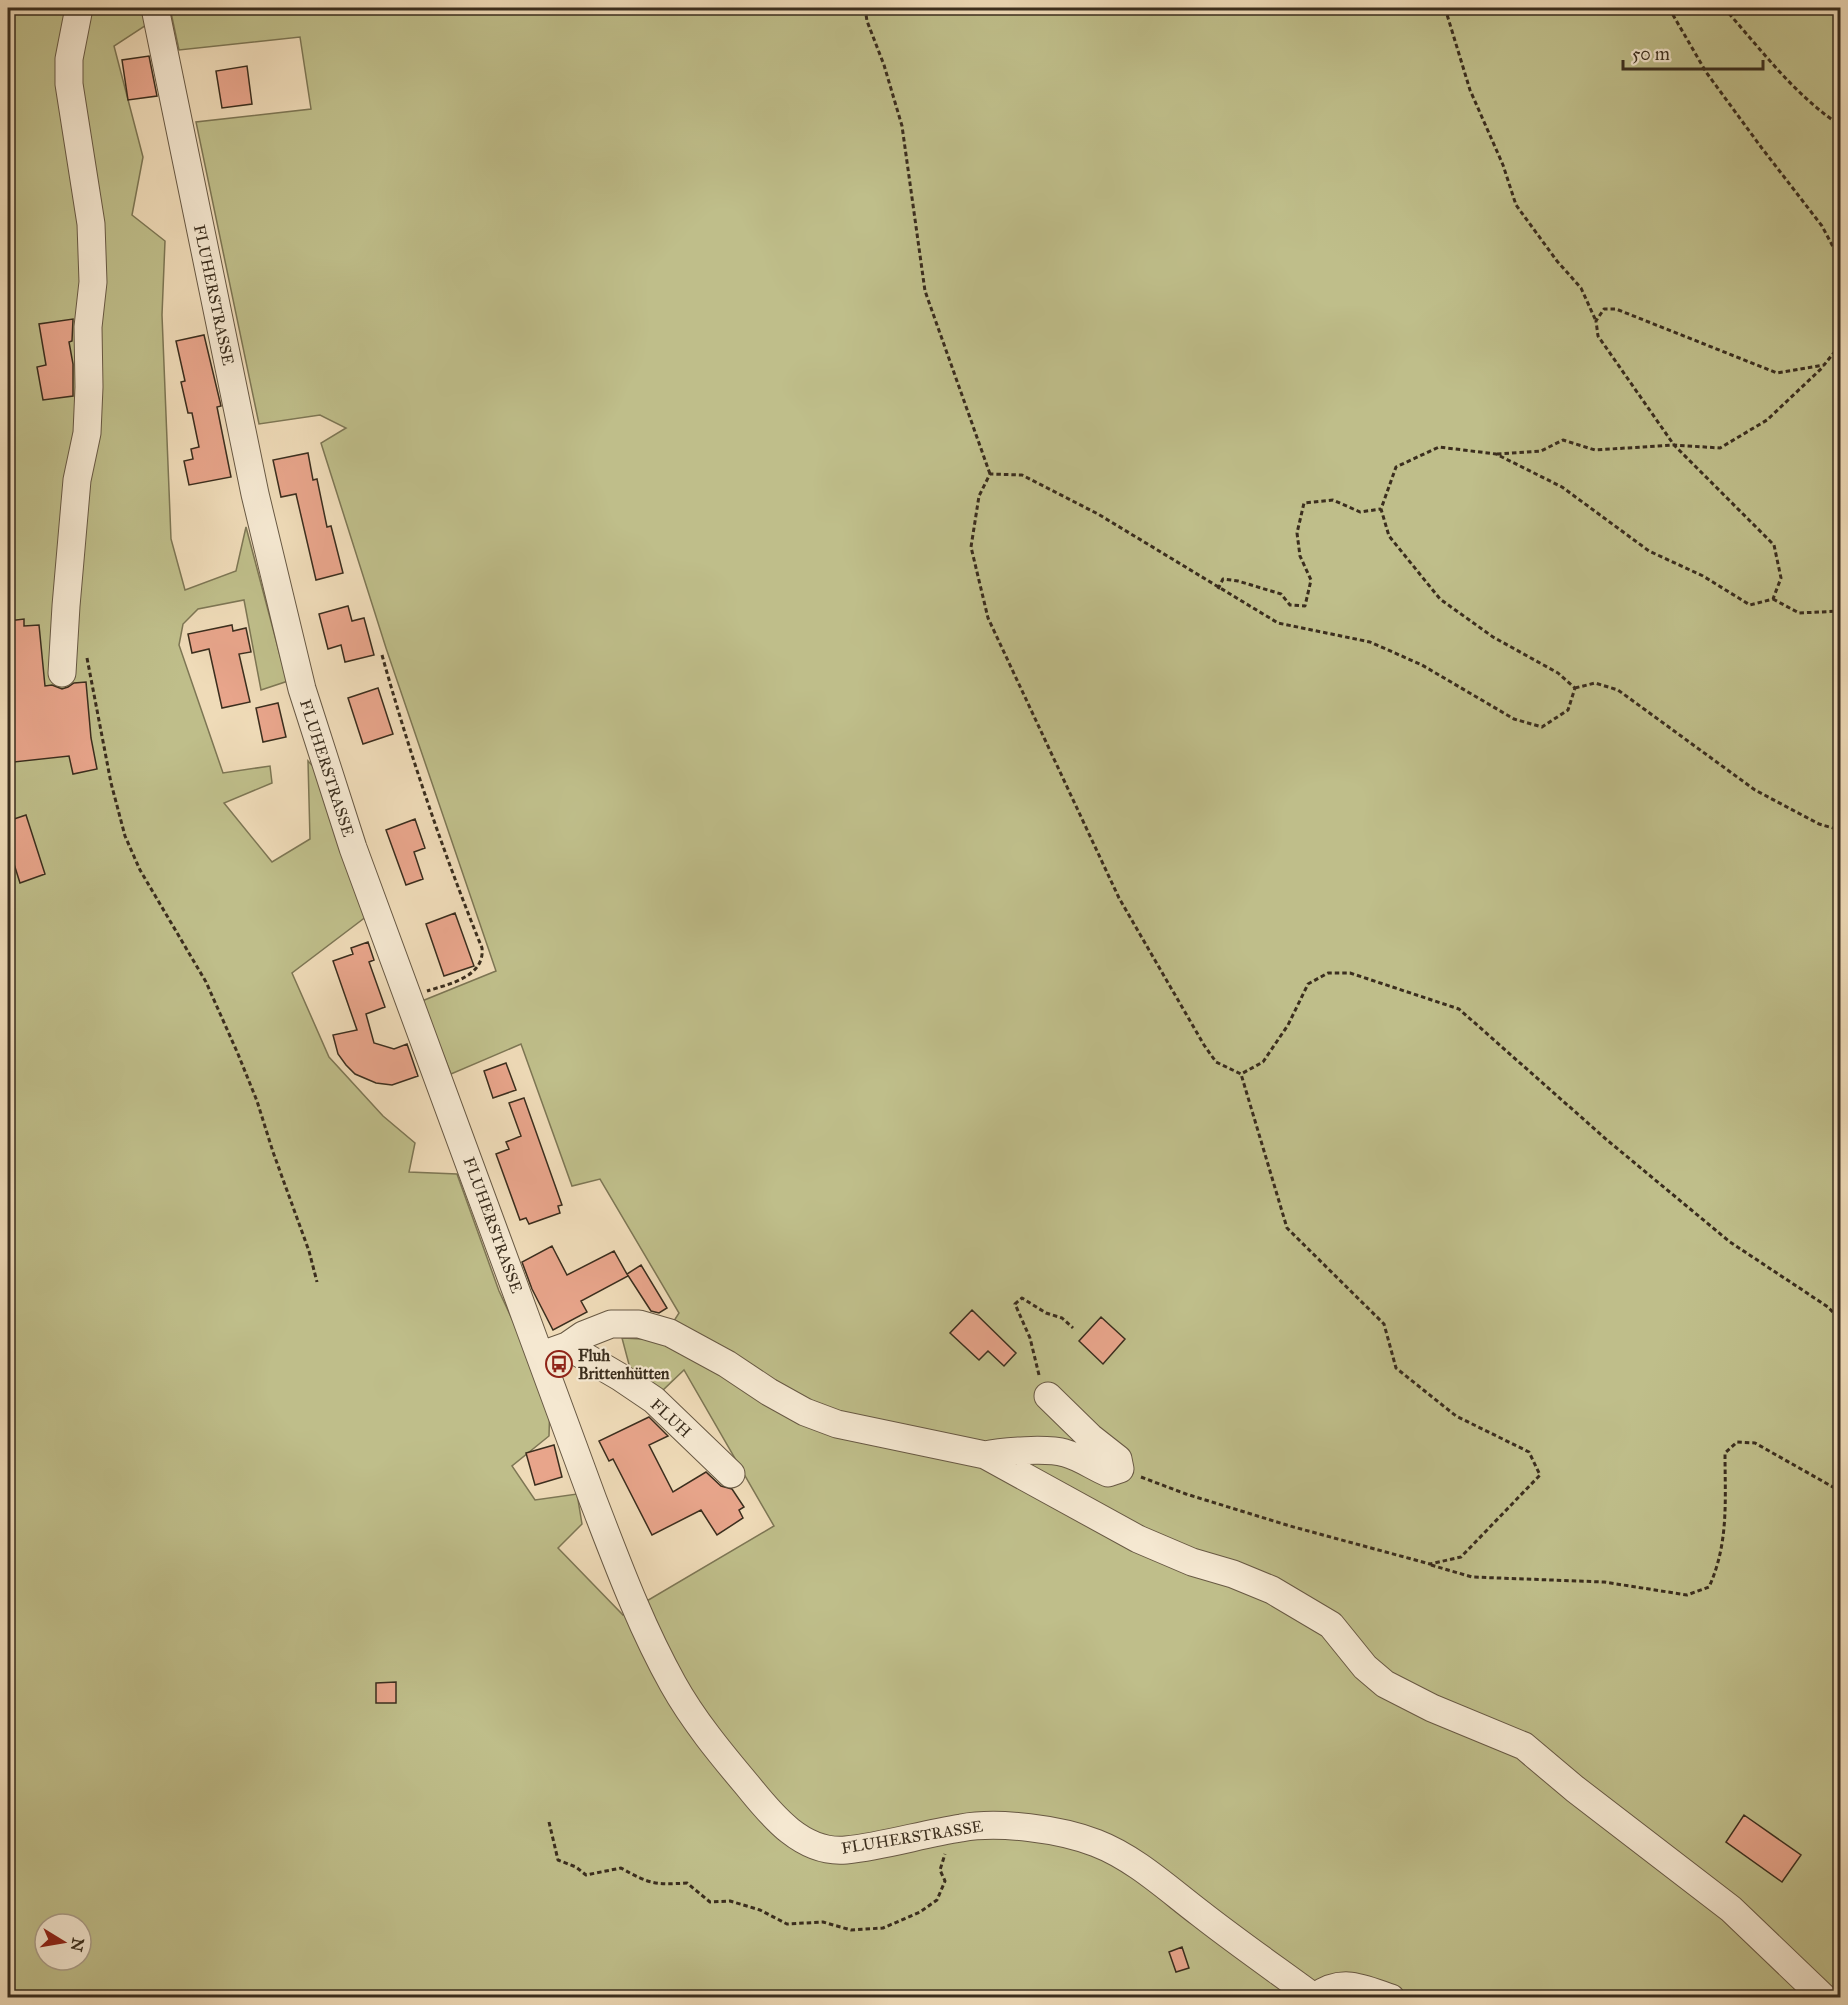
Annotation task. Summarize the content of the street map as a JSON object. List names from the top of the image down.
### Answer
{
  "streets": {
    "street": ["FLUHERSTRASSE", "FLUH"]
  },
  "places": {
    "bus stop": ["Fluh Brittenhütten"]
  },
  "scale_bar": "50 m",
  "north": "right"
}
